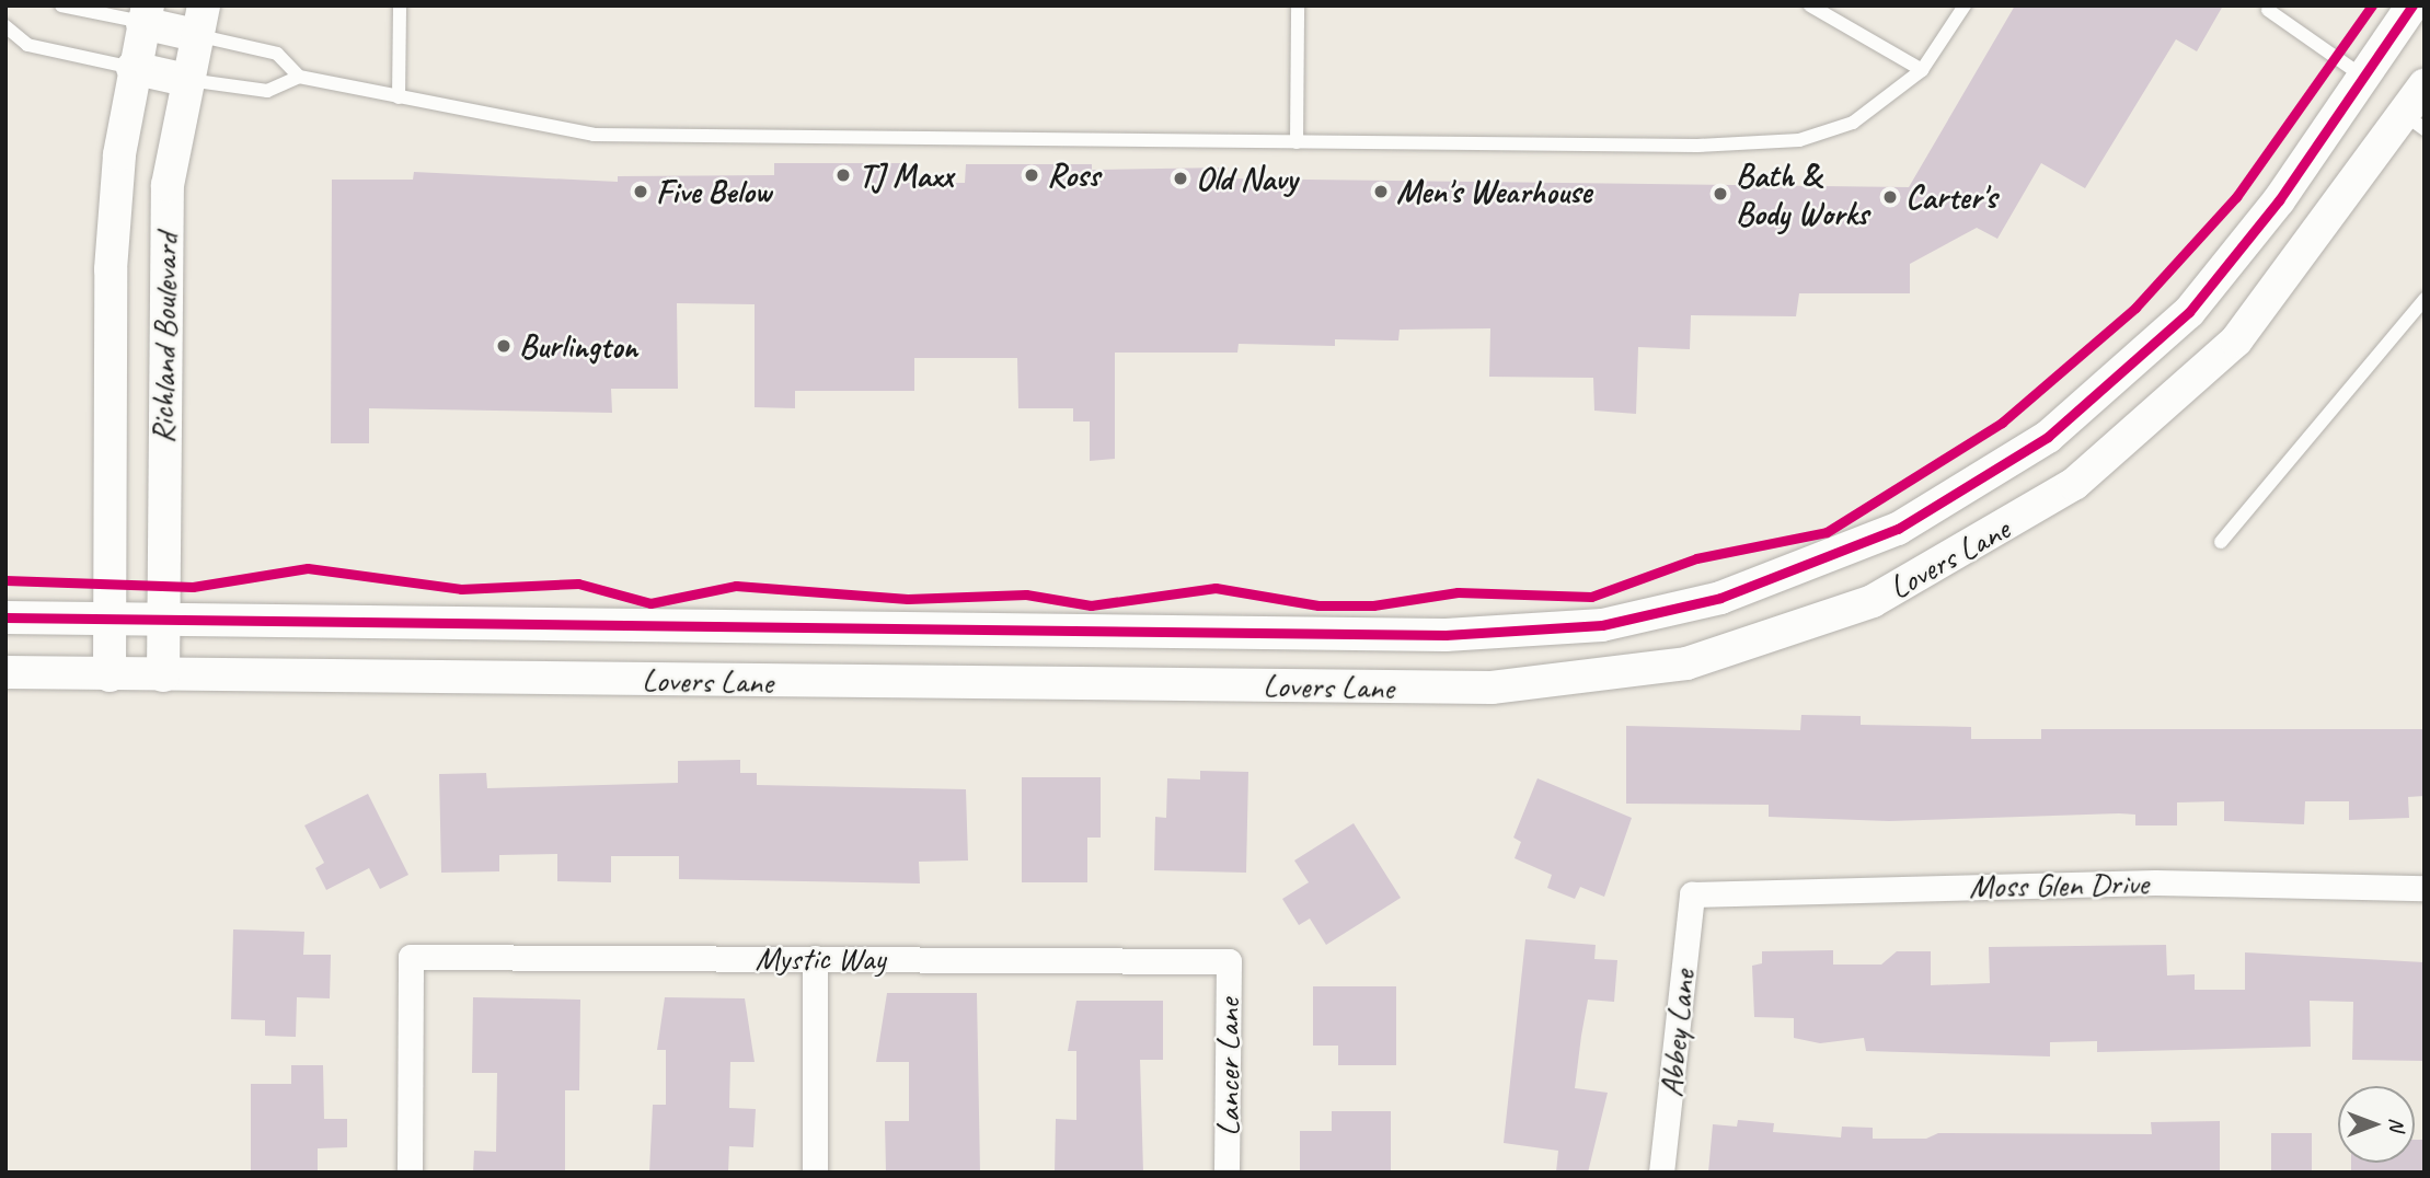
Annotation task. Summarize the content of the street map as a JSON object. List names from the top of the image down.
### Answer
{
  "streets": {
    "street": [
      "Richland Boulevard",
      "Lovers Lane",
      "Moss Glen Drive",
      "Mystic Way",
      "Abbey Lane",
      "Lancer Lane"
    ]
  },
  "crossings": [
    ["Richland Boulevard", "Lovers Lane"],
    ["Moss Glen Drive", "Abbey Lane"],
    ["Mystic Way", "Lancer Lane"]
  ],
  "places": [
    "TJ Maxx",
    "Ross",
    "Old Navy",
    "Five Below",
    "Men's Wearhouse",
    "Bath & Body Works",
    "Carter's",
    "Burlington"
  ],
  "north": "right"
}
